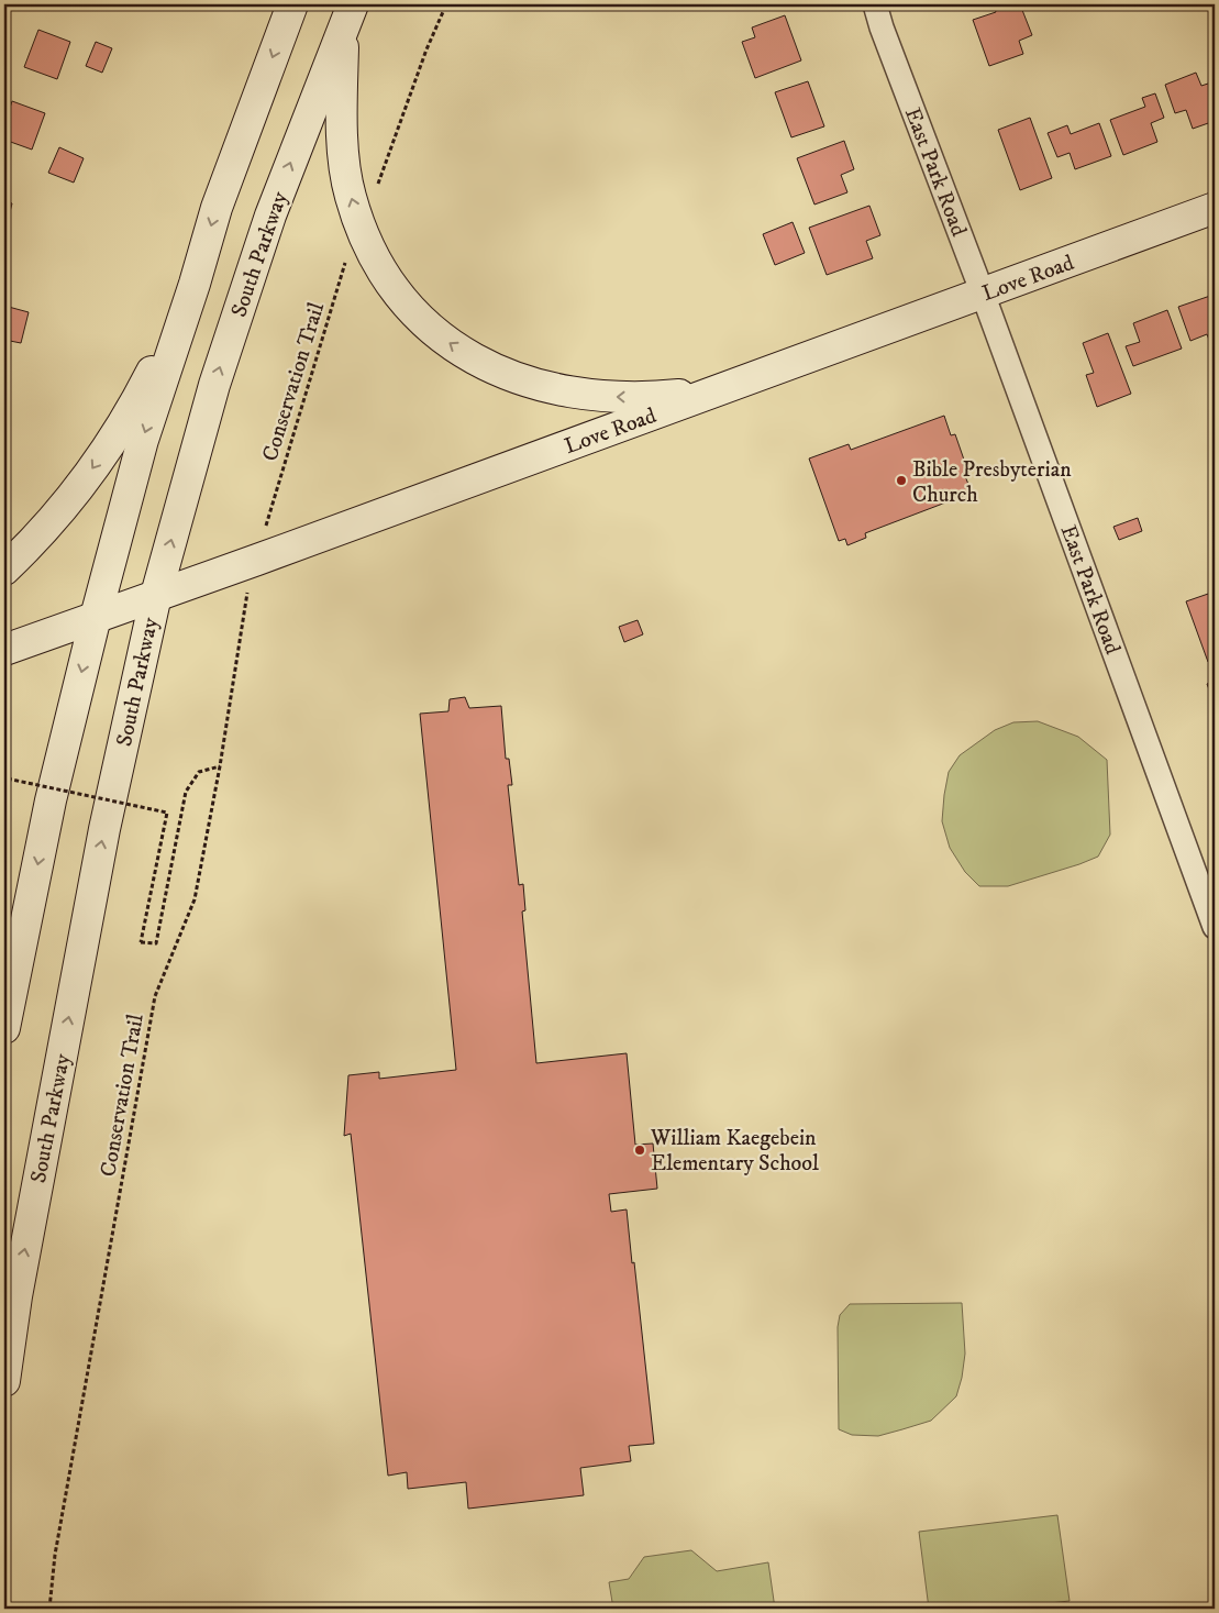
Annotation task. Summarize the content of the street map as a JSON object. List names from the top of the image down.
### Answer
{
  "streets": {
    "main road": ["South Parkway", "Love Road"],
    "street": ["East Park Road"],
    "path": ["Conservation Trail"]
  },
  "crossings": [
    ["East Park Road", "Love Road"],
    ["South Parkway", "Love Road"]
  ],
  "places": ["Bible Presbyterian Church", "William Kaegebein Elementary School"]
}
